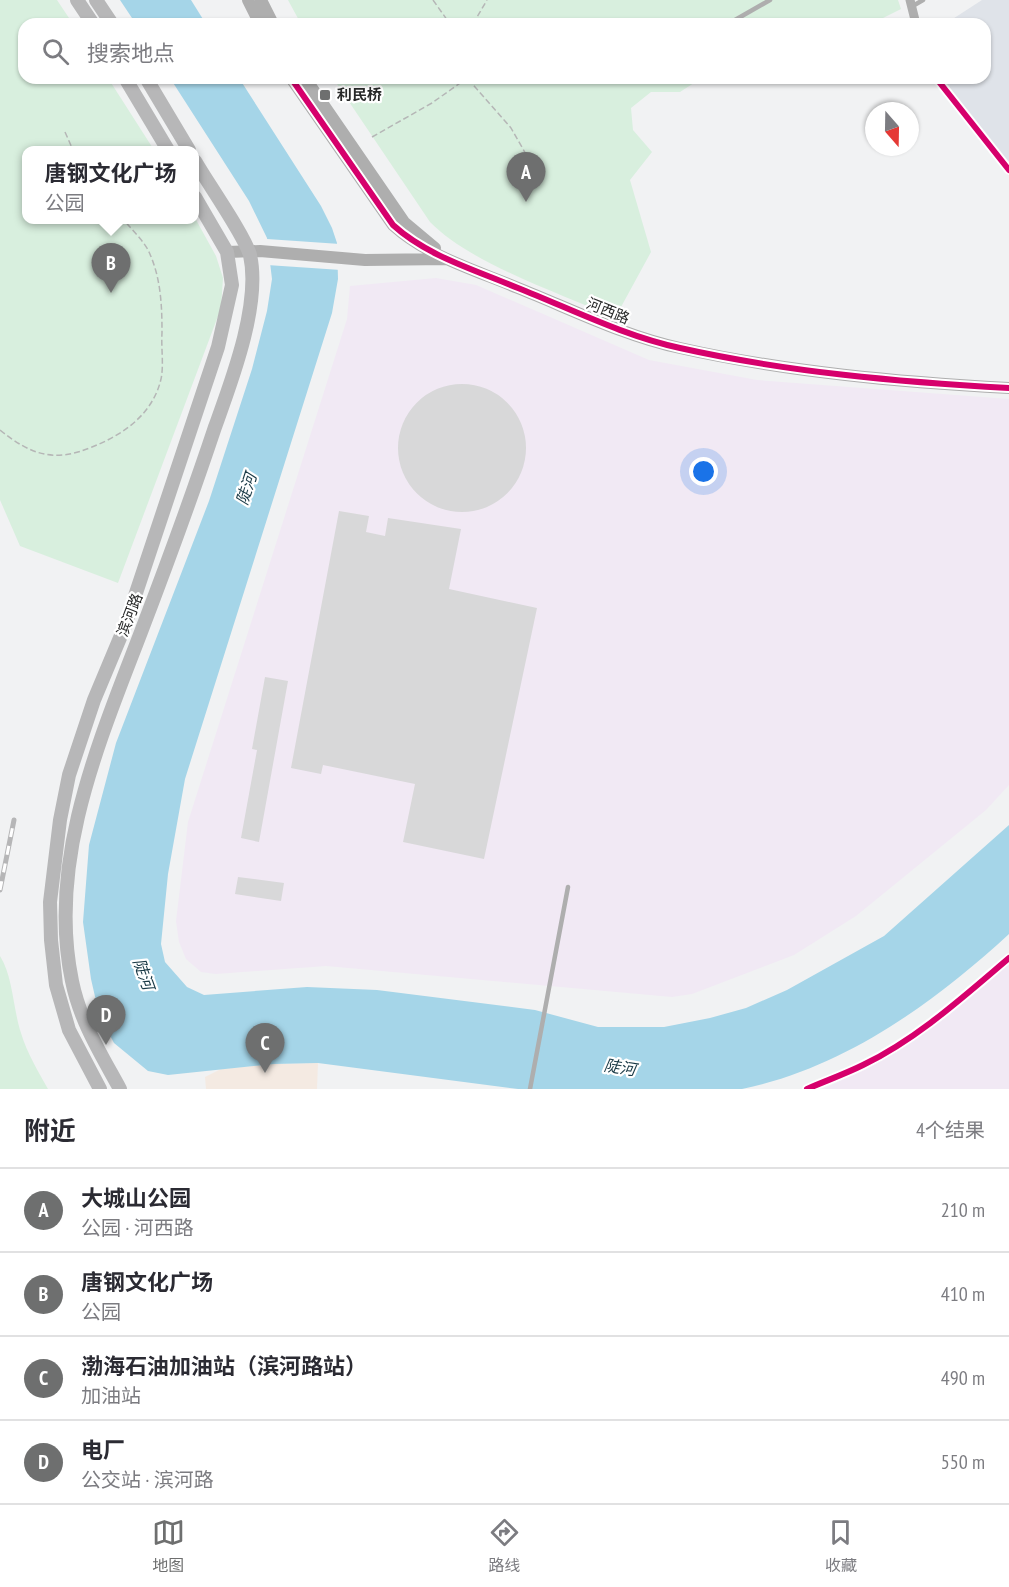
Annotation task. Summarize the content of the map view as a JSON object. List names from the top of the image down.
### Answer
{
  "streets": {
    "main road": ["滨河路"],
    "street": ["河西路"]
  },
  "water": ["陡河"],
  "places": {
    "transit": ["利民桥"]
  },
  "north": "bottom",
  "page": {
    "search": "搜索地点",
    "popup": ["唐钢文化广场", "公园"],
    "pins": [
      "A",
      "B",
      "D",
      "C"
    ],
    "heading": ["附近", "4个结果"],
    "list": [
      {
        "mark": "A",
        "name": "大城山公园",
        "note": "公园 · 河西路",
        "value": "210 m"
      },
      {
        "mark": "B",
        "name": "唐钢文化广场",
        "note": "公园",
        "value": "410 m"
      },
      {
        "mark": "C",
        "name": "渤海石油加油站（滨河路站）",
        "note": "加油站",
        "value": "490 m"
      },
      {
        "mark": "D",
        "name": "电厂",
        "note": "公交站 · 滨河路",
        "value": "550 m"
      }
    ],
    "nav": ["地图", "路线", "收藏"]
  }
}
